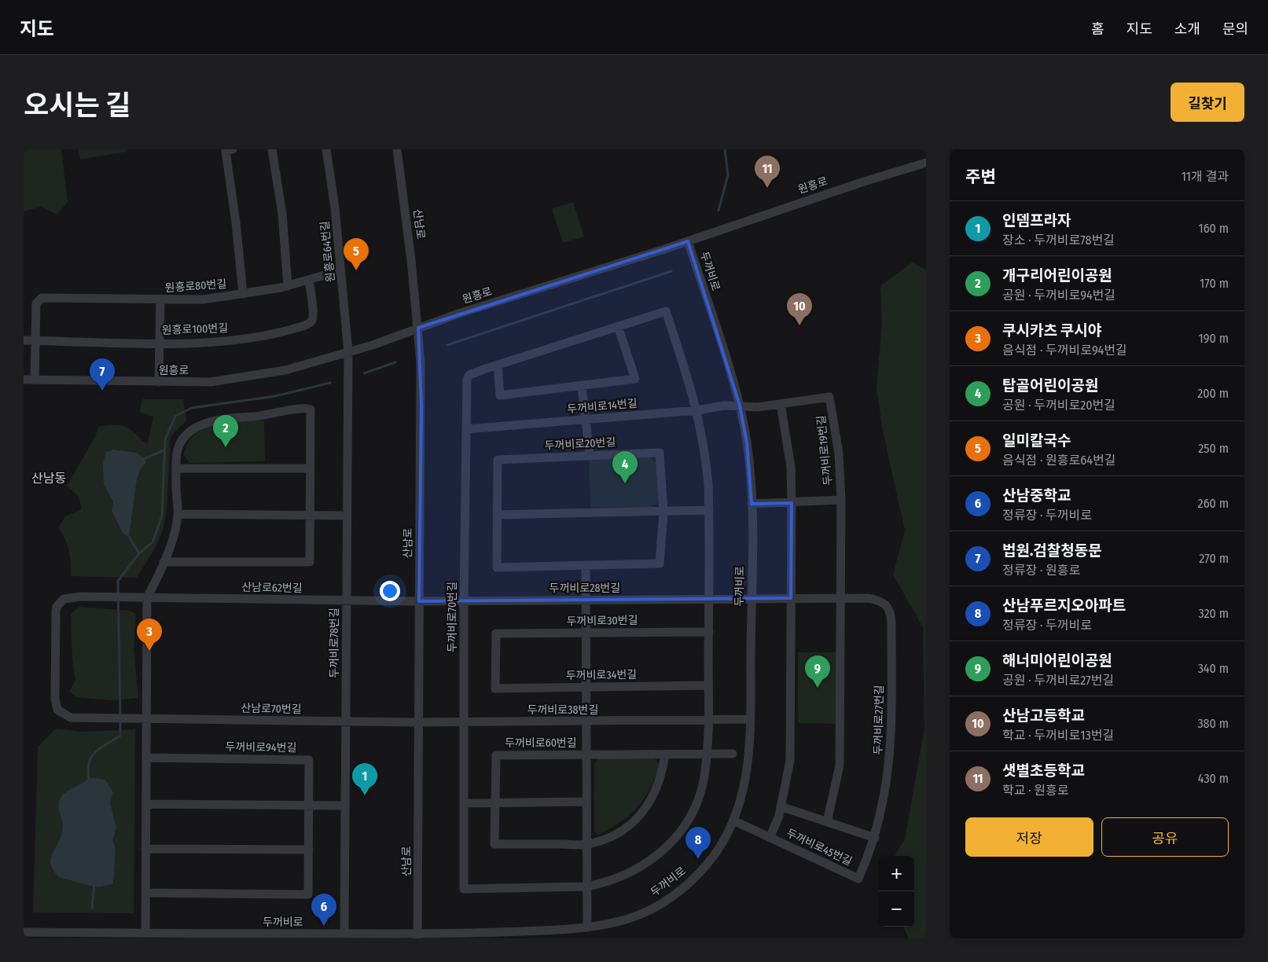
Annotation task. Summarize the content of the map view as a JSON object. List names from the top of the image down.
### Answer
{
  "streets": {
    "street": [
      "원흥로",
      "산남로",
      "원흥로64번길",
      "두꺼비로",
      "원흥로80번길",
      "원흥로100번길",
      "두꺼비로14번길",
      "두꺼비로20번길",
      "두꺼비로19번길",
      "산남로62번길",
      "두꺼비로28번길",
      "두꺼비로70번길",
      "두꺼비로30번길",
      "두꺼비로78번길",
      "두꺼비로34번길",
      "산남로70번길",
      "두꺼비로38번길",
      "두꺼비로27번길",
      "두꺼비로60번길",
      "두꺼비로94번길",
      "두꺼비로45번길"
    ]
  },
  "crossings": [
    ["원흥로", "산남로"],
    ["원흥로", "원흥로64번길"],
    ["원흥로", "두꺼비로"],
    ["원흥로", "원흥로80번길"],
    ["원흥로", "두꺼비로78번길"],
    ["산남로", "두꺼비로"],
    ["산남로", "산남로62번길"],
    ["산남로", "두꺼비로28번길"],
    ["산남로", "산남로70번길"],
    ["산남로", "두꺼비로38번길"],
    ["원흥로64번길", "원흥로80번길"],
    ["원흥로64번길", "두꺼비로78번길"],
    ["두꺼비로", "두꺼비로14번길"],
    ["두꺼비로", "두꺼비로19번길"],
    ["두꺼비로", "두꺼비로28번길"],
    ["두꺼비로", "두꺼비로78번길"],
    ["두꺼비로", "두꺼비로38번길"],
    ["두꺼비로", "두꺼비로27번길"],
    ["두꺼비로", "두꺼비로60번길"],
    ["두꺼비로", "두꺼비로45번길"],
    ["원흥로80번길", "원흥로100번길"],
    ["두꺼비로14번길", "두꺼비로19번길"],
    ["두꺼비로14번길", "두꺼비로70번길"],
    ["두꺼비로20번길", "두꺼비로60번길"],
    ["산남로62번길", "두꺼비로28번길"],
    ["산남로62번길", "두꺼비로78번길"],
    ["산남로62번길", "산남로70번길"],
    ["두꺼비로28번길", "두꺼비로70번길"],
    ["두꺼비로28번길", "두꺼비로27번길"],
    ["두꺼비로28번길", "두꺼비로60번길"],
    ["두꺼비로70번길", "두꺼비로38번길"],
    ["두꺼비로70번길", "두꺼비로60번길"],
    ["두꺼비로30번길", "두꺼비로34번길"],
    ["두꺼비로30번길", "두꺼비로60번길"],
    ["두꺼비로78번길", "산남로70번길"],
    ["두꺼비로34번길", "두꺼비로60번길"],
    ["산남로70번길", "두꺼비로38번길"],
    ["두꺼비로38번길", "두꺼비로60번길"],
    ["두꺼비로27번길", "두꺼비로45번길"]
  ],
  "districts": ["산남동"],
  "page": {
    "header": "지도",
    "nav": [
      "홈",
      "지도",
      "소개",
      "문의"
    ],
    "title": "오시는 길",
    "buttons": [
      "길찾기",
      ["저장", "공유"]
    ],
    "heading": ["주변", "11개 결과"],
    "pins": [
      "11",
      "5",
      "10",
      "7",
      "2",
      "4",
      "3",
      "9",
      "1",
      "8",
      "6"
    ],
    "list": [
      {
        "mark": "1",
        "name": "인뎀프라자",
        "note": "장소 · 두꺼비로78번길",
        "value": "160 m"
      },
      {
        "mark": "2",
        "name": "개구리어린이공원",
        "note": "공원 · 두꺼비로94번길",
        "value": "170 m"
      },
      {
        "mark": "3",
        "name": "쿠시카츠 쿠시야",
        "note": "음식점 · 두꺼비로94번길",
        "value": "190 m"
      },
      {
        "mark": "4",
        "name": "탑골어린이공원",
        "note": "공원 · 두꺼비로20번길",
        "value": "200 m"
      },
      {
        "mark": "5",
        "name": "일미칼국수",
        "note": "음식점 · 원흥로64번길",
        "value": "250 m"
      },
      {
        "mark": "6",
        "name": "산남중학교",
        "note": "정류장 · 두꺼비로",
        "value": "260 m"
      },
      {
        "mark": "7",
        "name": "법원.검찰청동문",
        "note": "정류장 · 원흥로",
        "value": "270 m"
      },
      {
        "mark": "8",
        "name": "산남푸르지오아파트",
        "note": "정류장 · 두꺼비로",
        "value": "320 m"
      },
      {
        "mark": "9",
        "name": "해너미어린이공원",
        "note": "공원 · 두꺼비로27번길",
        "value": "340 m"
      },
      {
        "mark": "10",
        "name": "산남고등학교",
        "note": "학교 · 두꺼비로13번길",
        "value": "380 m"
      },
      {
        "mark": "11",
        "name": "샛별초등학교",
        "note": "학교 · 원흥로",
        "value": "430 m"
      }
    ],
    "map_buttons": ["+", "−"]
  }
}
